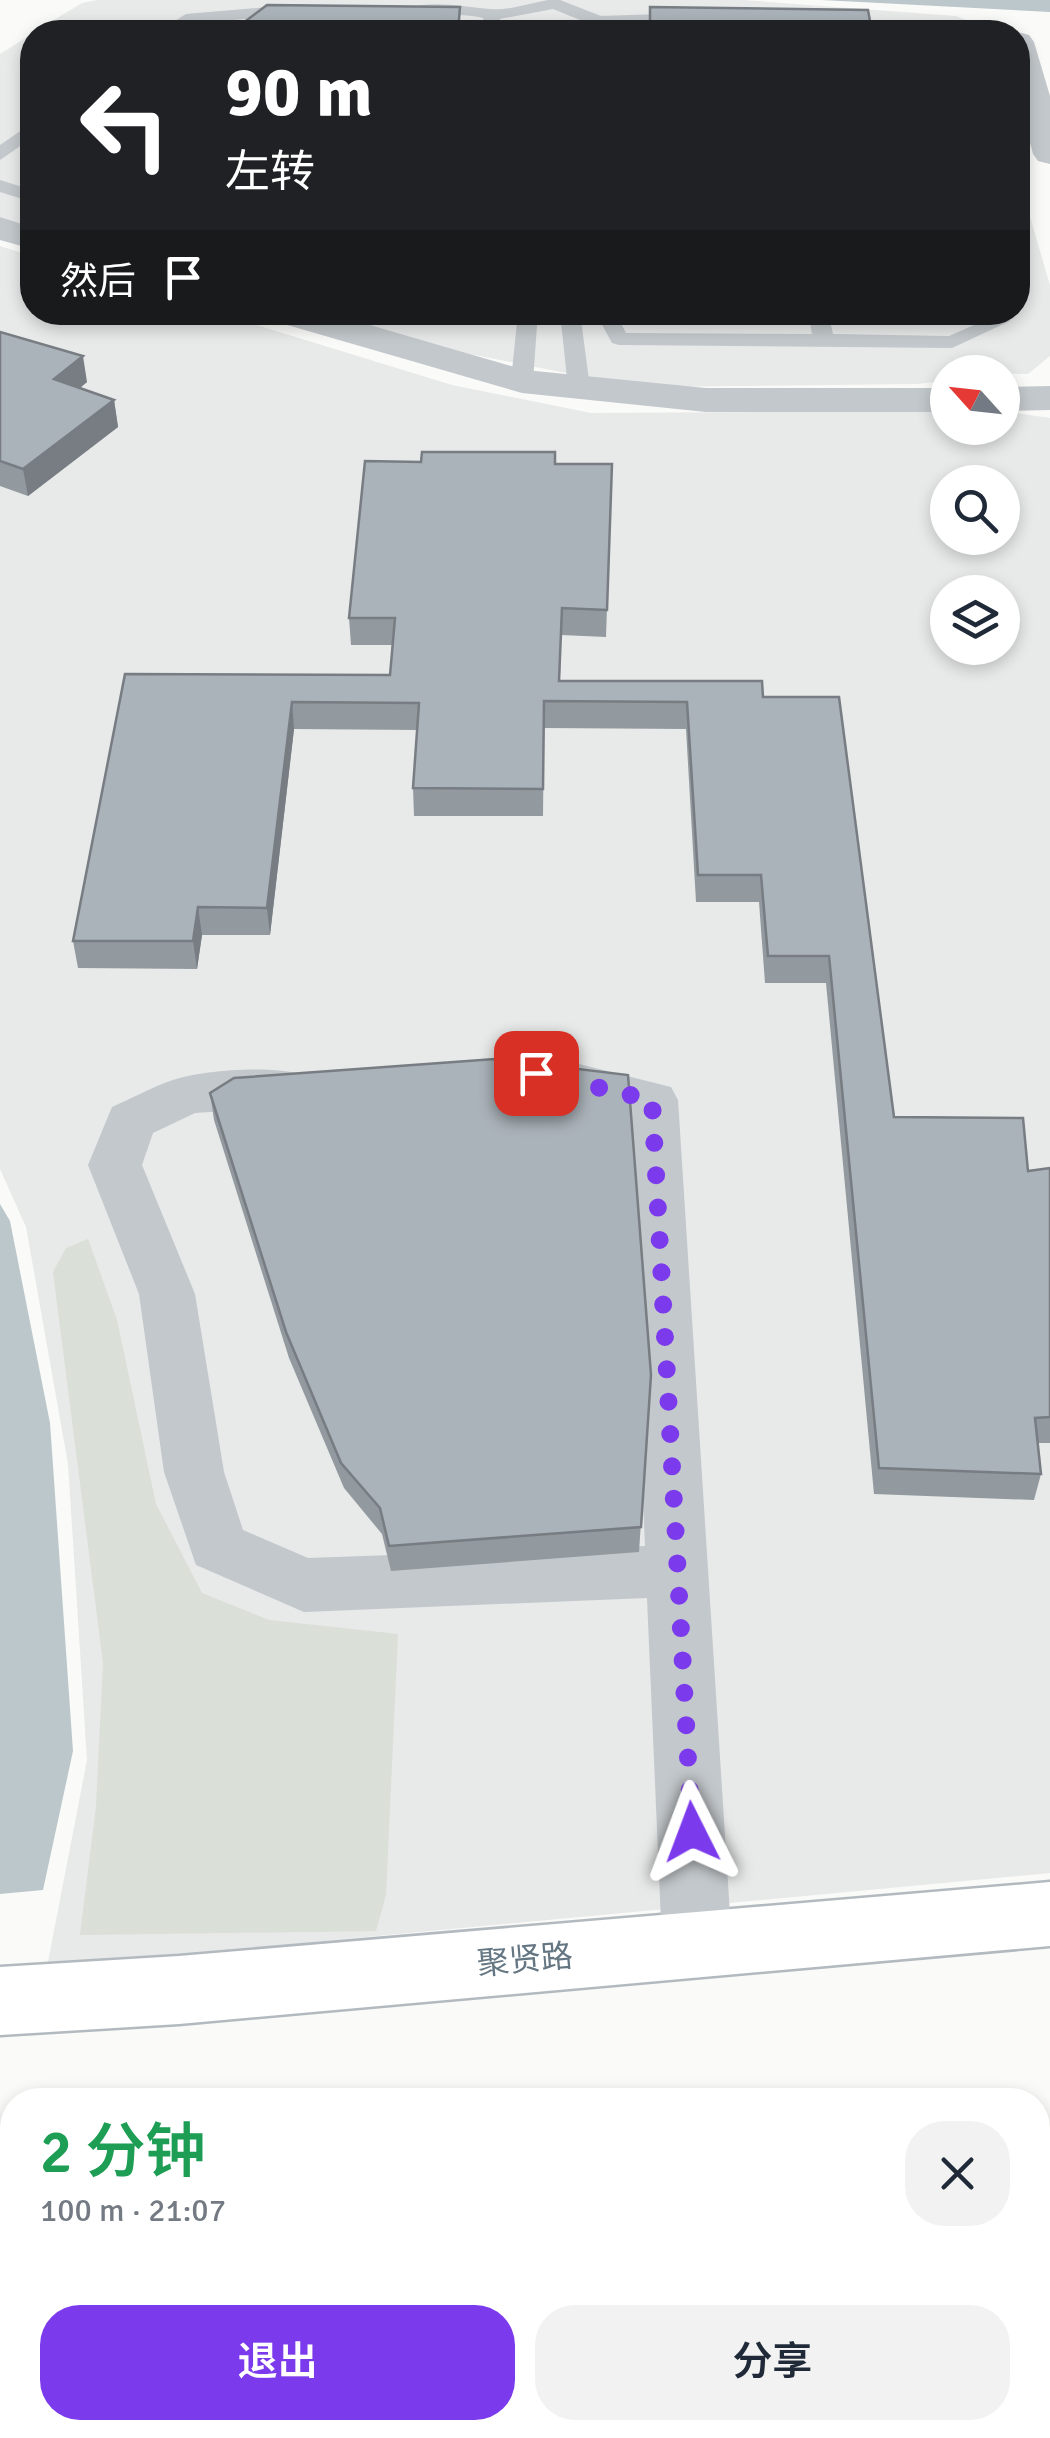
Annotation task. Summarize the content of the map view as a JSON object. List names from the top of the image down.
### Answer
{
  "streets": {
    "main road": ["聚贤路"]
  },
  "north": "top left",
  "page": {
    "turn": ["90 m", "左转"],
    "then": "然后",
    "heading": ["2 分钟", "100 m · 21:07"],
    "buttons": ["退出", "分享"]
  }
}
